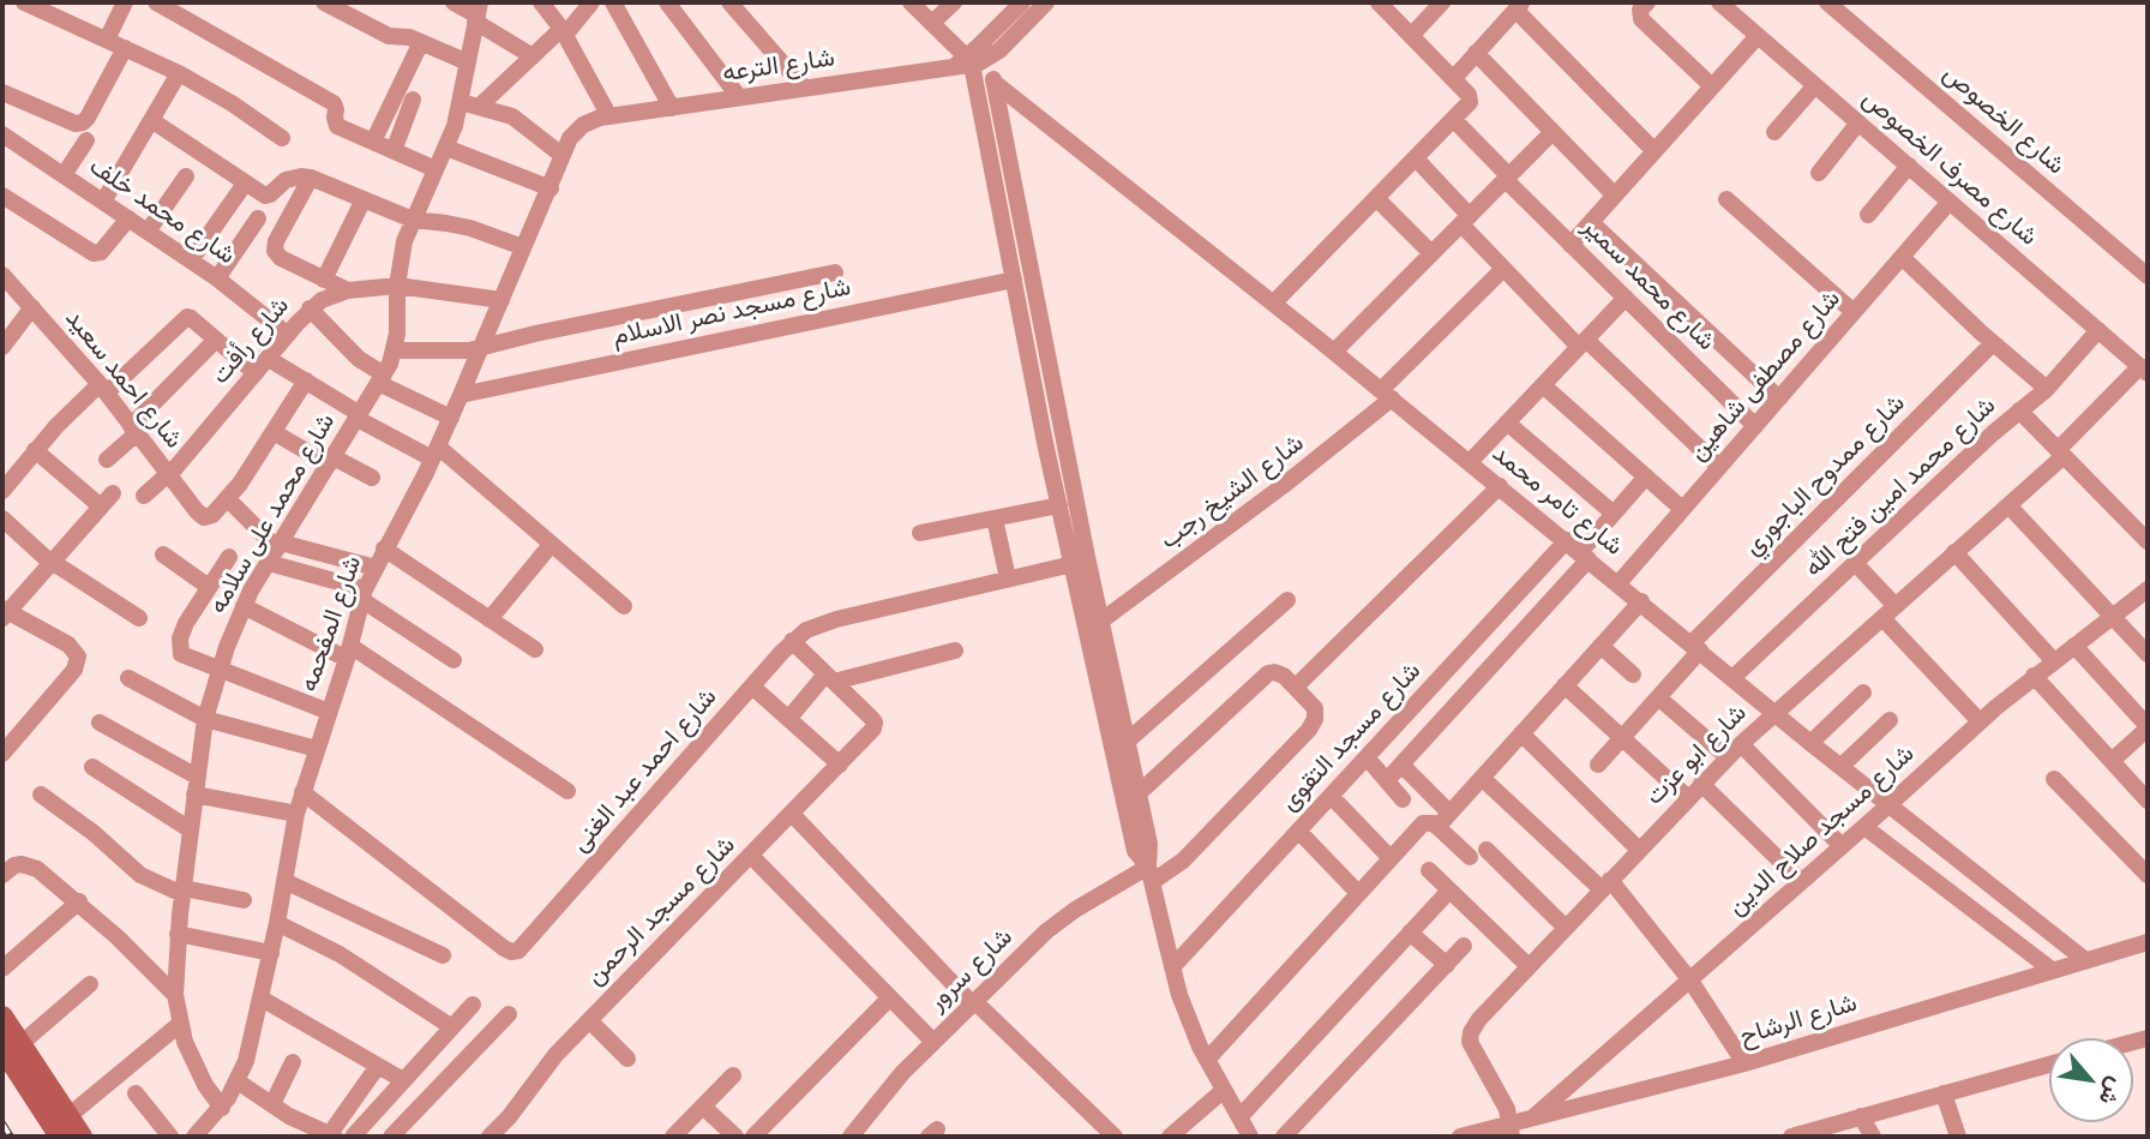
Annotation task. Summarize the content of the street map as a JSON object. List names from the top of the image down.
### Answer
{
  "streets": {
    "street": [
      "شارع الترعه",
      "شارع الخصوص",
      "شارع مصرف الخصوص",
      "شارع محمد خلف",
      "شارع محمد سمير",
      "شارع مسجد نصر الاسلام",
      "شارع رأفت",
      "شارع مصطفى شاهين",
      "شارع احمد سعيد",
      "شارع ممدوح الباجوري",
      "شارع محمد امين فتح الله",
      "شارع الشيخ رجب",
      "شارع تامر محمد",
      "شارع محمد على سلامه",
      "شارع المفحمه",
      "شارع مسجد التقوى",
      "شارع ابو عزت",
      "شارع احمد عبد الغنى",
      "شارع مسجد صلاح الدين",
      "شارع مسجد الرحمن",
      "شارع سرور",
      "شارع الرشاح"
    ]
  },
  "crossings": [
    ["شارع الترعه", "شارع المفحمه"],
    ["شارع مصرف الخصوص", "شارع مصطفى شاهين"],
    ["شارع مصرف الخصوص", "شارع محمد امين فتح الله"],
    ["شارع مصرف الخصوص", "شارع ابو عزت"],
    ["شارع محمد خلف", "شارع رأفت"],
    ["شارع محمد سمير", "شارع مصطفى شاهين"],
    ["شارع مسجد نصر الاسلام", "شارع المفحمه"],
    ["شارع رأفت", "شارع احمد سعيد"],
    ["شارع رأفت", "شارع محمد على سلامه"],
    ["شارع رأفت", "شارع المفحمه"],
    ["شارع مصطفى شاهين", "شارع تامر محمد"],
    ["شارع ممدوح الباجوري", "شارع تامر محمد"],
    ["شارع محمد امين فتح الله", "شارع تامر محمد"],
    ["شارع الشيخ رجب", "شارع تامر محمد"],
    ["شارع تامر محمد", "شارع مسجد التقوى"],
    ["شارع تامر محمد", "شارع ابو عزت"],
    ["شارع تامر محمد", "شارع مسجد صلاح الدين"],
    ["شارع تامر محمد", "شارع الرشاح"],
    ["شارع محمد على سلامه", "شارع المفحمه"],
    ["شارع المفحمه", "شارع احمد عبد الغنى"],
    ["شارع ابو عزت", "شارع الرشاح"],
    ["شارع مسجد صلاح الدين", "شارع الرشاح"]
  ],
  "north": "bottom right"
}
